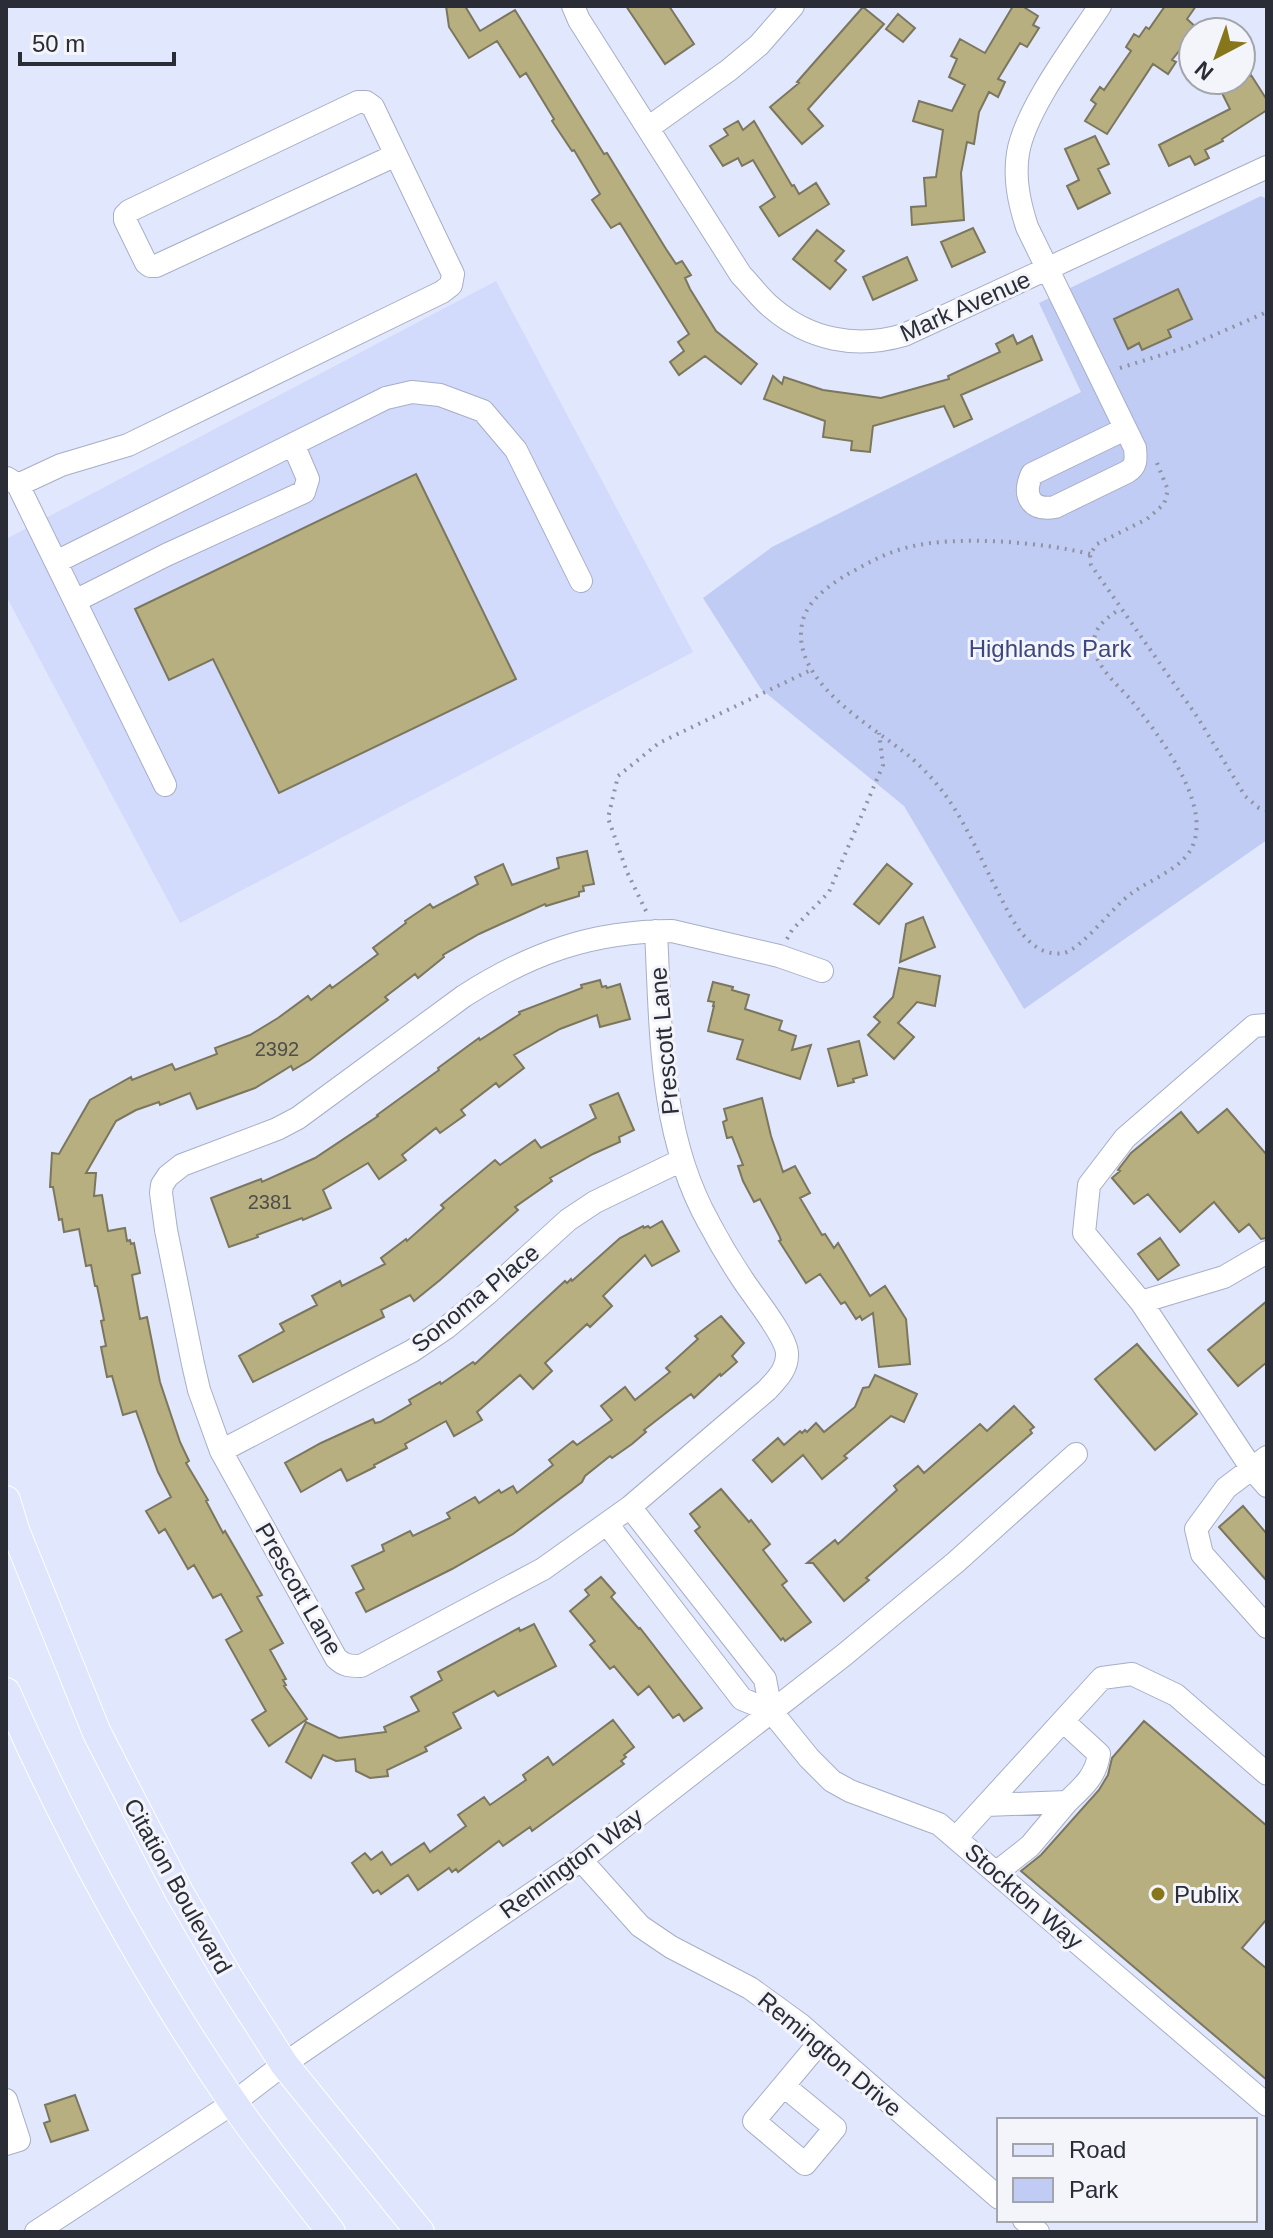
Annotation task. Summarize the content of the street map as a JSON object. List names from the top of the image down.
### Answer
{
  "streets": {
    "main road": ["Citation Boulevard"],
    "street": [
      "Mark Avenue",
      "Prescott Lane",
      "Sonoma Place",
      "Remington Way",
      "Stockton Way",
      "Remington Drive"
    ]
  },
  "crossings": [
    ["Prescott Lane", "Sonoma Place"],
    ["Prescott Lane", "Stockton Way"],
    ["Remington Way", "Citation Boulevard"],
    ["Remington Way", "Stockton Way"],
    ["Remington Way", "Remington Drive"]
  ],
  "parks": ["Highlands Park"],
  "places": ["Publix"],
  "house_numbers": ["2392", "2381"],
  "legend": ["Road", "Park"],
  "scale_bar": "50 m",
  "north": "bottom left"
}
